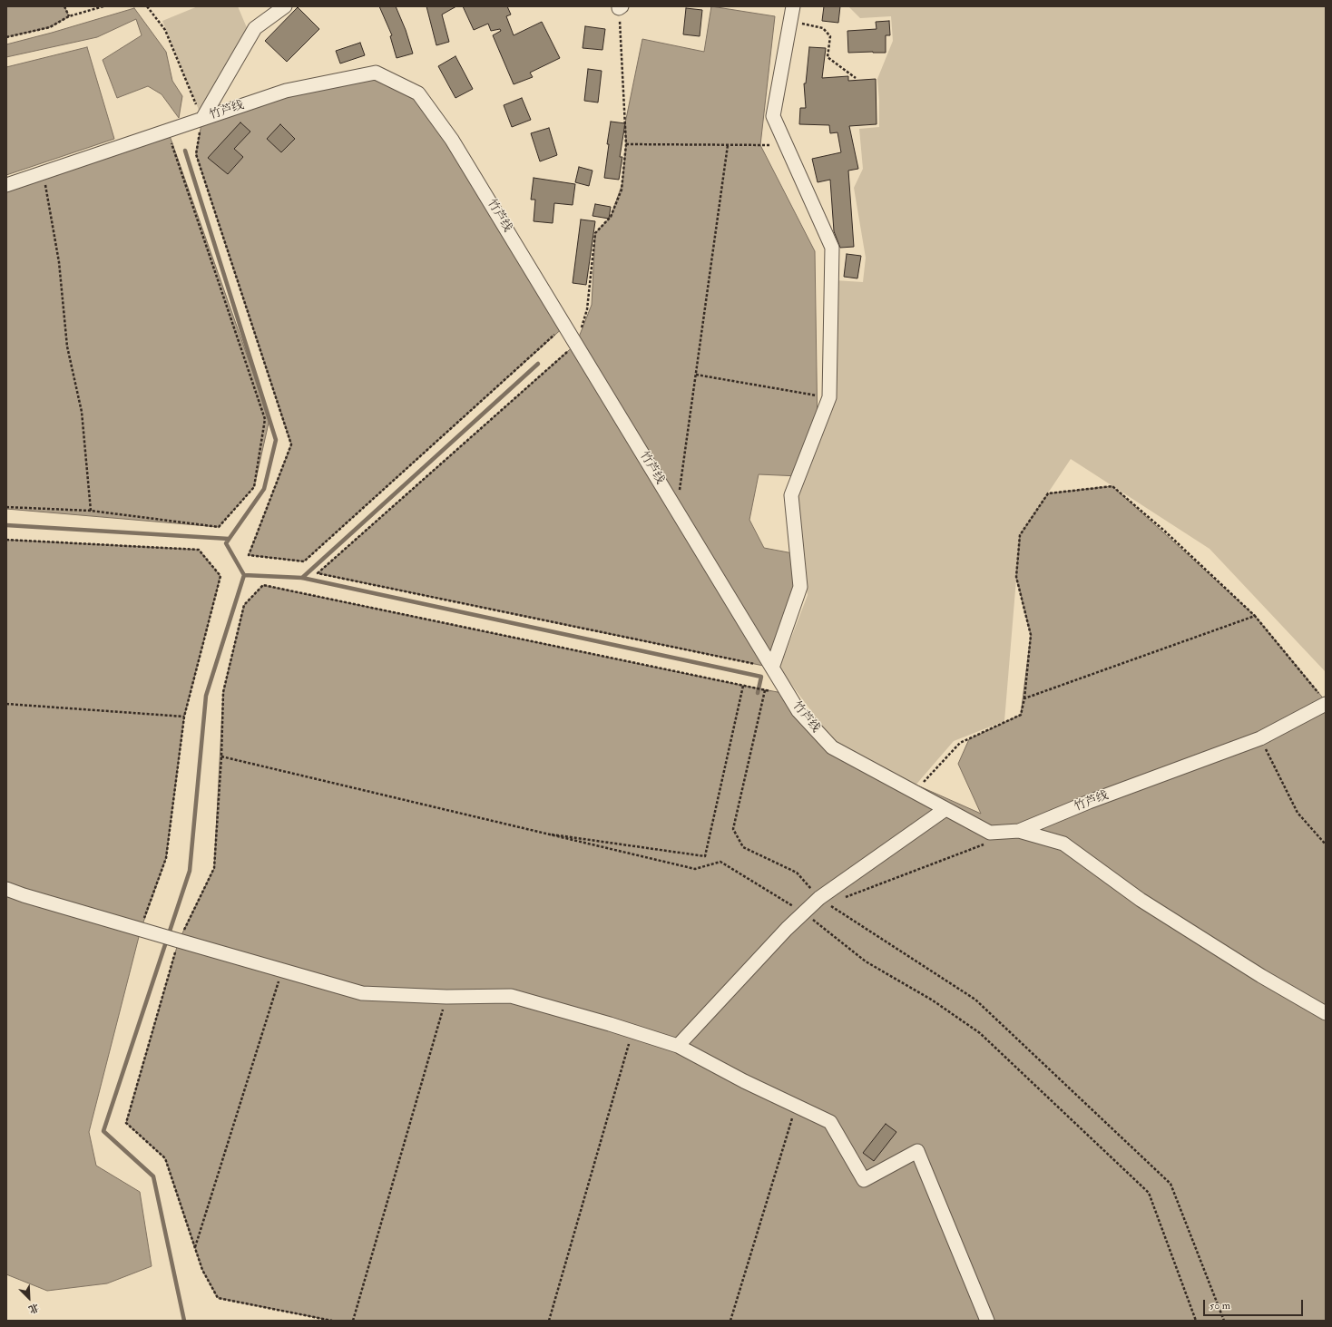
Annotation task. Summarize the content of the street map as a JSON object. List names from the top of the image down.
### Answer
{
  "streets": {
    "street": ["竹芦线"]
  },
  "scale_bar": "50 m",
  "north": "bottom right"
}
